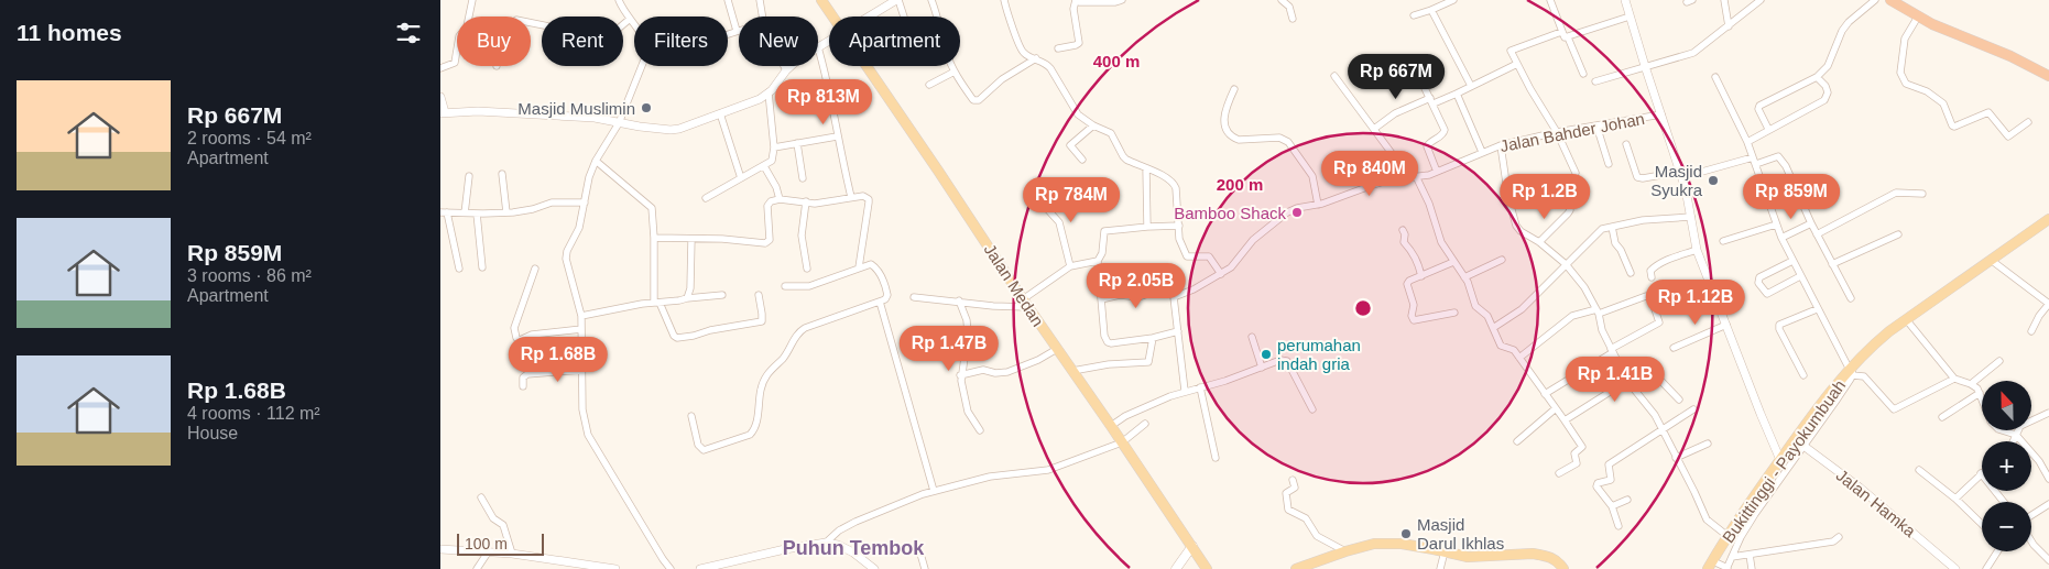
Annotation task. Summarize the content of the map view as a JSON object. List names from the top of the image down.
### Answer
{
  "streets": {
    "main road": ["Jalan Medan", "Bukittinggi - Payokumbuah"],
    "street": ["Jalan Bahder Johan", "Jalan Hamka"]
  },
  "crossings": [
    ["Bukittinggi - Payokumbuah", "Jalan Hamka"]
  ],
  "districts": ["Puhun Tembok"],
  "places": [
    "Masjid Muslimin",
    "Masjid Syukra",
    "Bamboo Shack",
    "perumahan indah gria",
    "Masjid Darul Ikhlas"
  ],
  "scale_bar": "100 m",
  "north": "top",
  "page": {
    "heading": "11 homes",
    "chip": [
      "Buy",
      "Rent",
      "Filters",
      "New",
      "Apartment"
    ],
    "price": [
      "Rp 667M",
      "Rp 813M",
      "Rp 840M",
      "Rp 1.2B",
      "Rp 859M",
      "Rp 784M",
      "Rp 2.05B",
      "Rp 1.12B",
      "Rp 1.47B",
      "Rp 1.68B",
      "Rp 1.41B"
    ],
    "list": [
      {
        "name": "Rp 667M",
        "note": "2 rooms · 54 m² · Apartment"
      },
      {
        "name": "Rp 859M",
        "note": "3 rooms · 86 m² · Apartment"
      },
      {
        "name": "Rp 1.68B",
        "note": "4 rooms · 112 m² · House"
      }
    ],
    "map_buttons": ["+", "−"],
    "scale": "100 m"
  },
  "rings": ["400 m", "200 m"]
}
